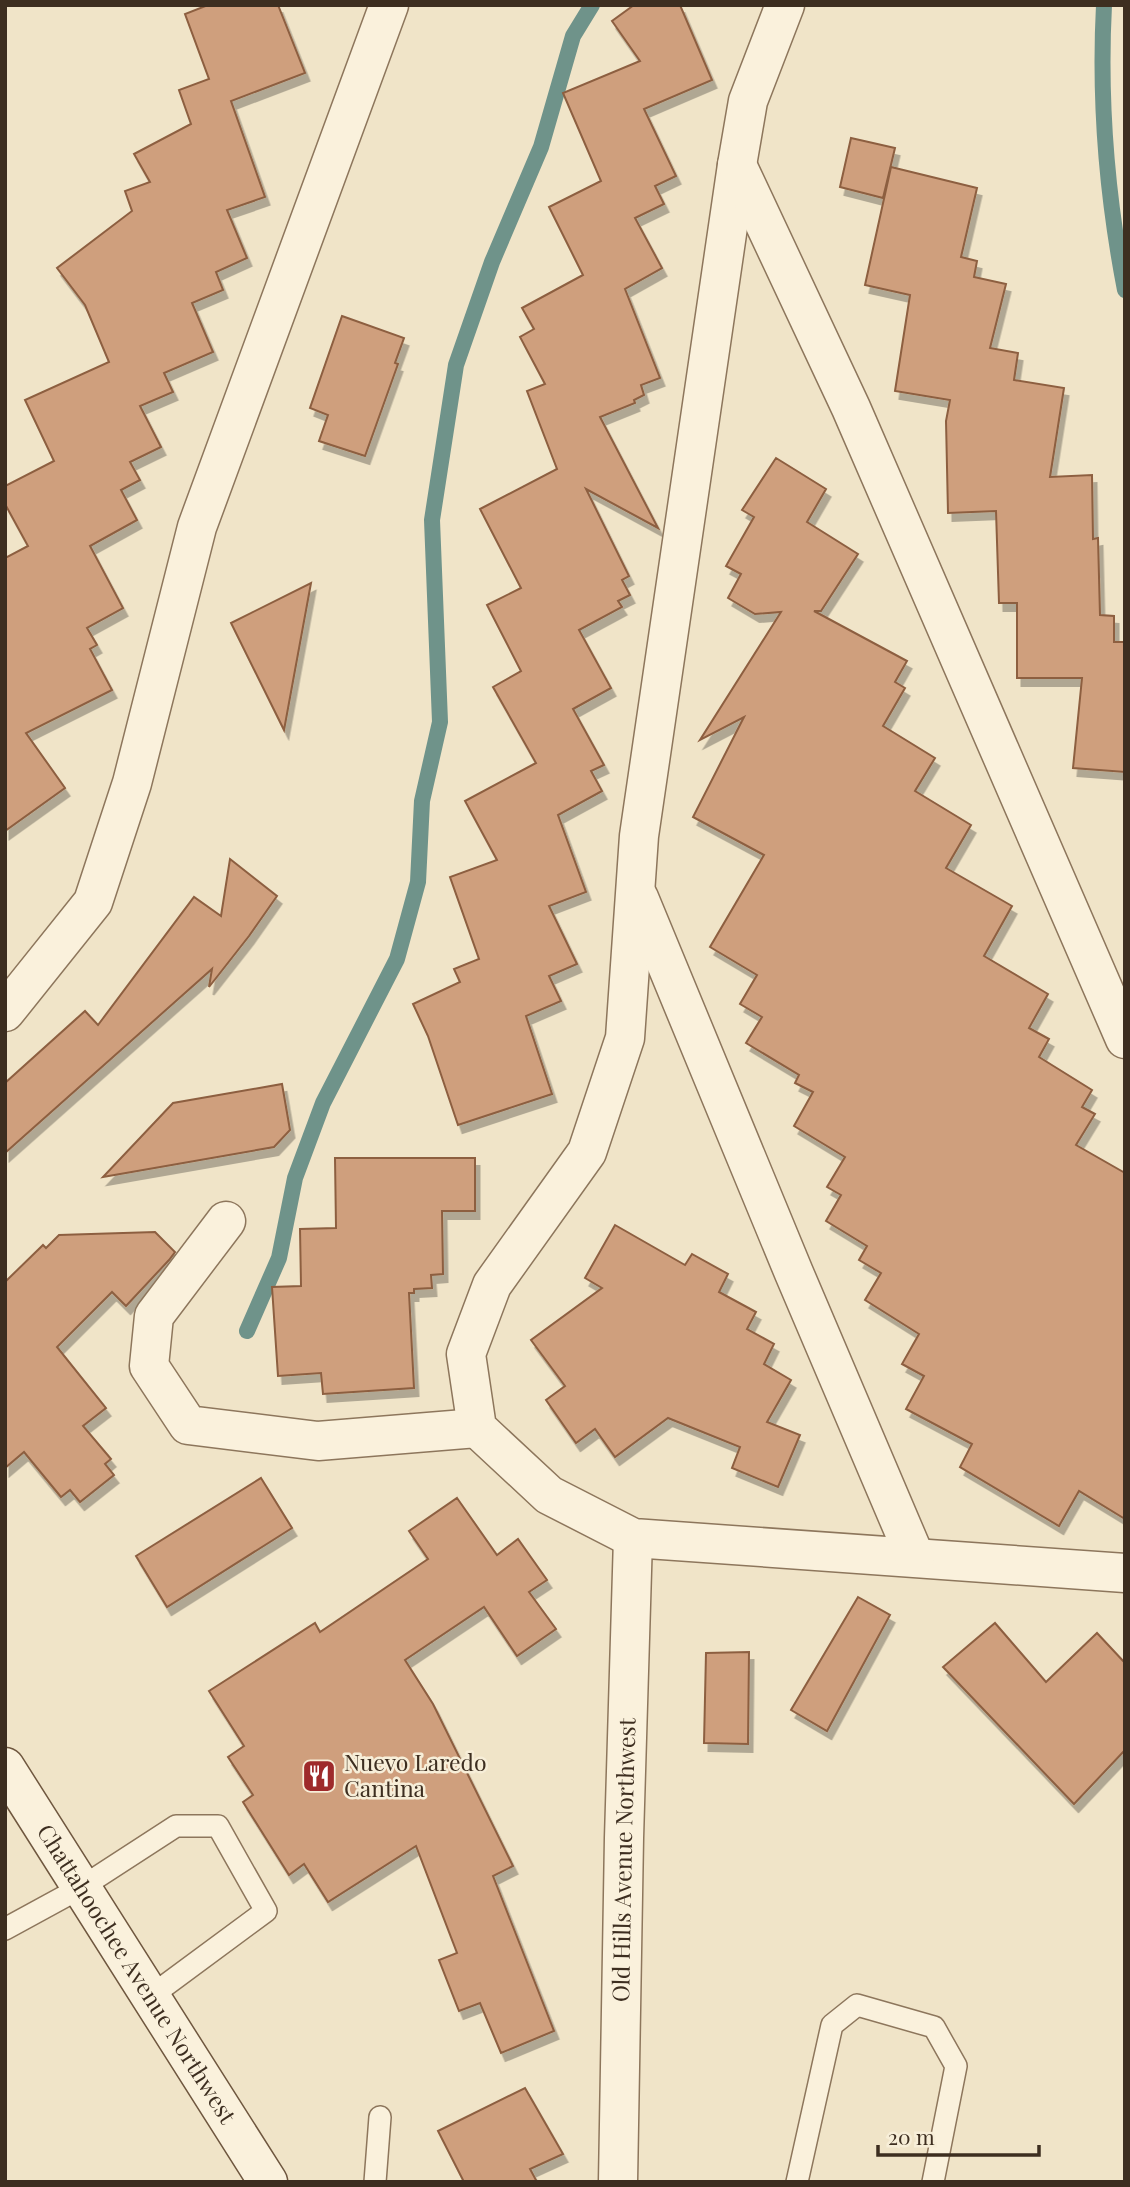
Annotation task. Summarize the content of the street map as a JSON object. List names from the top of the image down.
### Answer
{
  "streets": {
    "street": ["Old Hills Avenue Northwest", "Chattahoochee Avenue Northwest"]
  },
  "places": {
    "restaurant": ["Nuevo Laredo Cantina"]
  },
  "scale_bar": "20 m"
}
